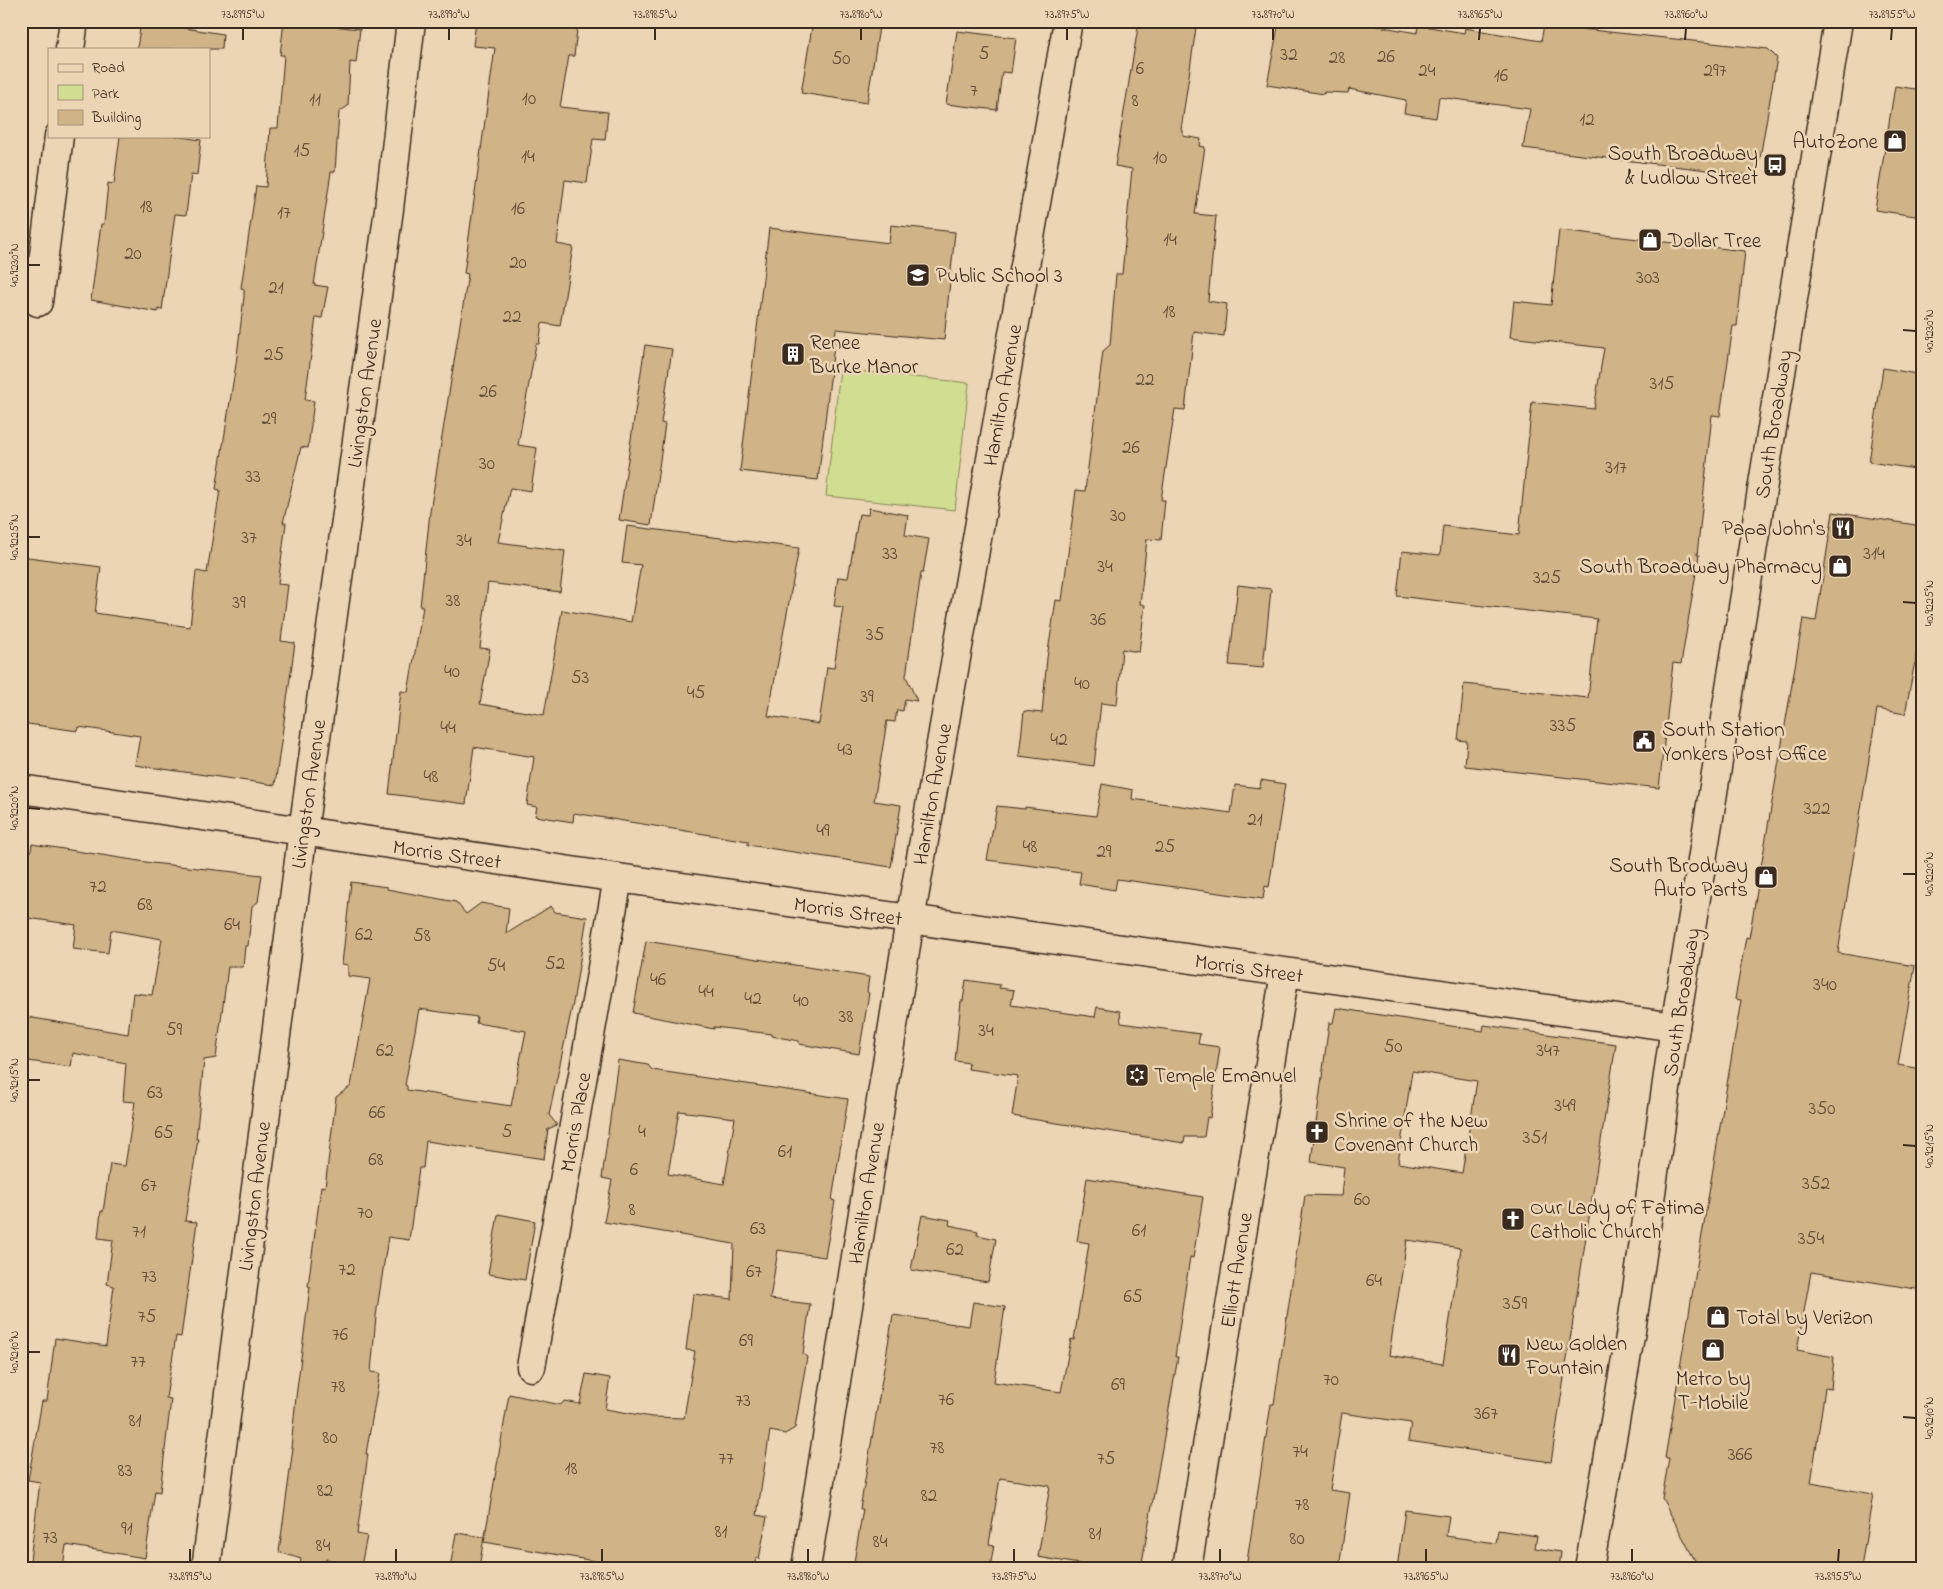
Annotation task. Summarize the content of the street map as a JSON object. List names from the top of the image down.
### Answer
{
  "streets": {
    "street": [
      "Livingston Avenue",
      "Hamilton Avenue",
      "South Broadway",
      "Morris Street",
      "Morris Place",
      "Elliott Avenue"
    ]
  },
  "crossings": [
    ["Livingston Avenue", "Morris Street"],
    ["Hamilton Avenue", "Morris Street"],
    ["South Broadway", "Morris Street"],
    ["Morris Street", "Morris Place"],
    ["Morris Street", "Elliott Avenue"]
  ],
  "places": {
    "shop": [
      "AutoZone",
      "Dollar Tree",
      "South Broadway Pharmacy",
      "South Brodway Auto Parts",
      "Total by Verizon",
      "Metro by T-Mobile"
    ],
    "bus stop": ["South Broadway & Ludlow Street"],
    "school or university": ["Public School 3"],
    "building": ["Renee Burke Manor"],
    "restaurant": ["Papa John's", "New Golden Fountain"],
    "public building": ["South Station Yonkers Post Office"],
    "synagogue": ["Temple Emanuel"],
    "church": ["Shrine of the New Covenant Church", "Our Lady of Fatima Catholic Church"]
  },
  "house_numbers": [
    "5",
    "32",
    "26",
    "28",
    "50",
    "6",
    "24",
    "297",
    "16",
    "7",
    "10",
    "11",
    "8",
    "12",
    "15",
    "14",
    "10",
    "18",
    "16",
    "17",
    "14",
    "20",
    "20",
    "303",
    "21",
    "18",
    "22",
    "25",
    "22",
    "315",
    "26",
    "29",
    "26",
    "30",
    "317",
    "33",
    "30",
    "37",
    "34",
    "33",
    "314",
    "34",
    "325",
    "38",
    "39",
    "36",
    "35",
    "40",
    "53",
    "40",
    "45",
    "39",
    "335",
    "44",
    "42",
    "43",
    "48",
    "322",
    "21",
    "49",
    "48",
    "25",
    "29",
    "72",
    "68",
    "64",
    "62",
    "58",
    "52",
    "54",
    "46",
    "340",
    "44",
    "42",
    "40",
    "38",
    "59",
    "34",
    "50",
    "62",
    "347",
    "63",
    "349",
    "350",
    "66",
    "5",
    "4",
    "65",
    "351",
    "61",
    "68",
    "6",
    "352",
    "67",
    "60",
    "8",
    "70",
    "63",
    "61",
    "71",
    "354",
    "62",
    "72",
    "67",
    "73",
    "64",
    "65",
    "359",
    "75",
    "76",
    "69",
    "77",
    "70",
    "69",
    "78",
    "76",
    "73",
    "367",
    "81",
    "80",
    "78",
    "74",
    "366",
    "77",
    "75",
    "18",
    "83",
    "82",
    "82",
    "78",
    "91",
    "81",
    "81",
    "73",
    "80",
    "84",
    "84"
  ],
  "legend": ["Road", "Park", "Building"],
  "coordinates": [
    "73.8995°W",
    "73.8990°W",
    "73.8985°W",
    "73.8980°W",
    "73.8975°W",
    "73.8970°W",
    "73.8965°W",
    "73.8960°W",
    "73.8955°W",
    "40.9230°N",
    "40.9225°N",
    "40.9220°N",
    "40.9215°N",
    "40.9210°N"
  ]
}
